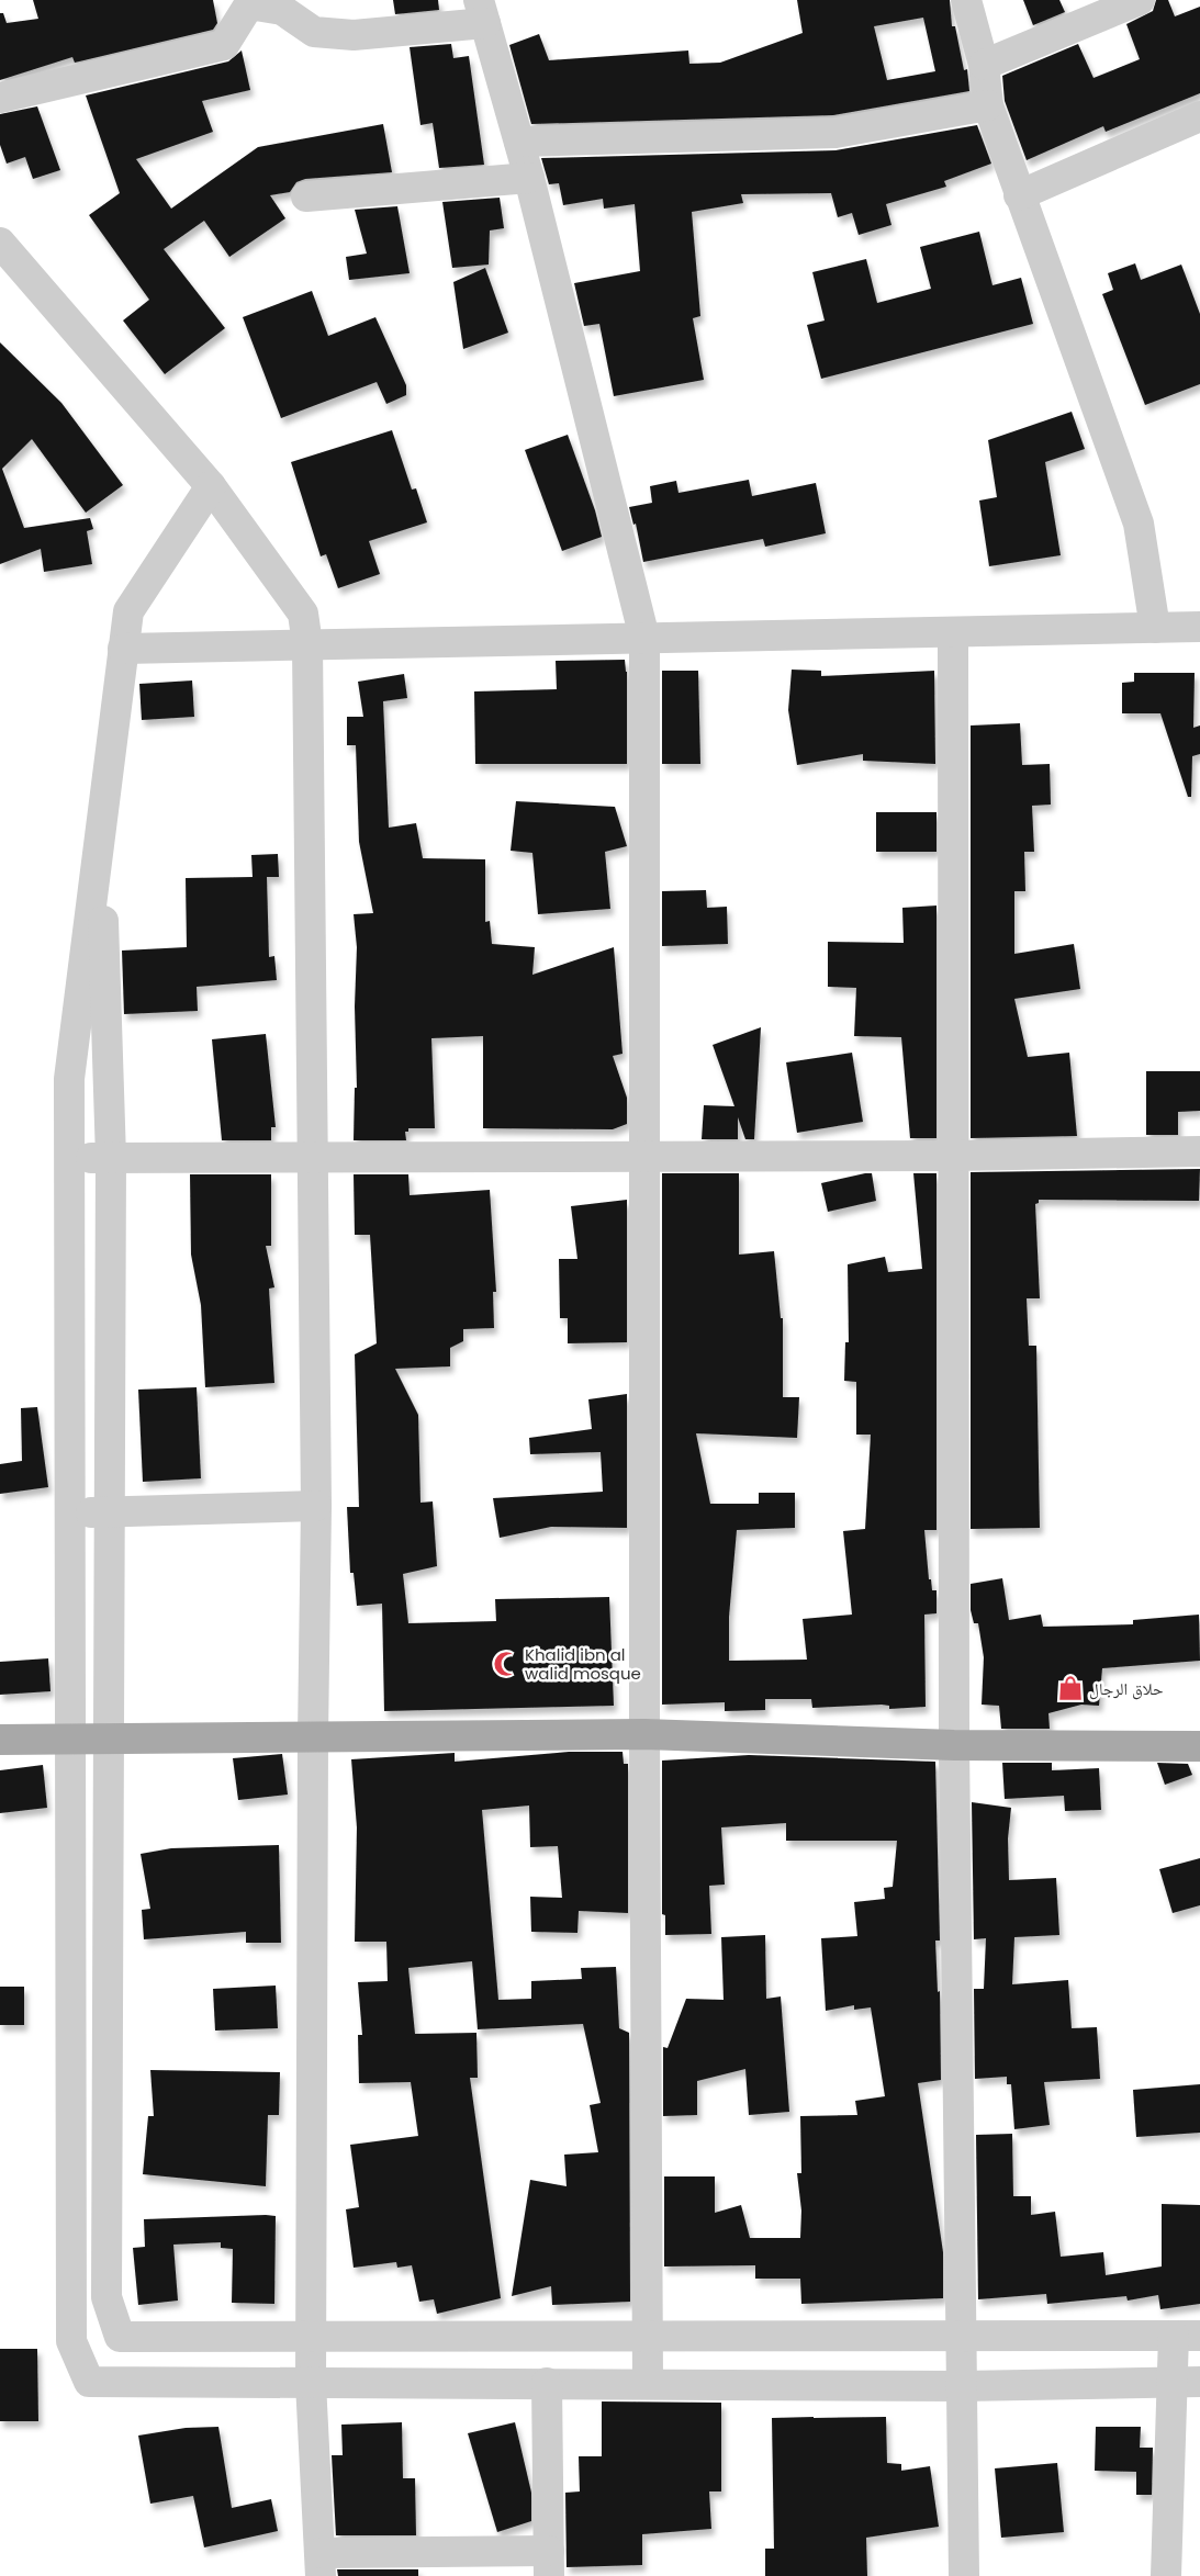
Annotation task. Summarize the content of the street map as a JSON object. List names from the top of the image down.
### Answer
{
  "places": {
    "mosque": ["Khalid ibn al walid mosque"],
    "shop": ["حلاق الرجال"]
  }
}
